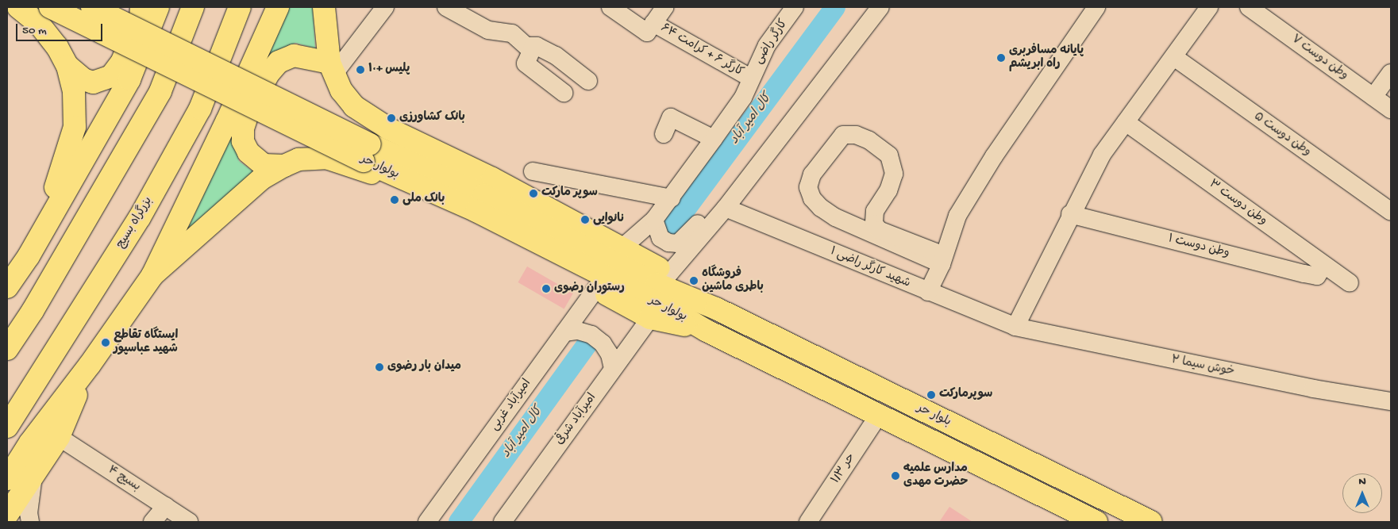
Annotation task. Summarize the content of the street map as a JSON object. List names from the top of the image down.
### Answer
{
  "streets": {
    "main road": ["بولوار حر", "بزرگراه بسیج", "بلوار حر"],
    "street": [
      "کارگر راضی",
      "کارگر ۶ + کرامت ۶۴",
      "وطن دوست ۷",
      "وطن دوست ۵",
      "وطن دوست ۳",
      "وطن دوست ۱",
      "شهید کارگر راضی ۱",
      "خوش سیما ۲",
      "امیرآباد غربی",
      "امیرآباد شرقی",
      "حر ۱/۳",
      "بسیج ۴"
    ]
  },
  "crossings": [
    ["کارگر راضی", "کارگر ۶ + کرامت ۶۴"],
    ["بولوار حر", "بلوار حر"],
    ["وطن دوست ۳", "وطن دوست ۱"],
    ["شهید کارگر راضی ۱", "خوش سیما ۲"],
    ["بلوار حر", "حر ۱/۳"]
  ],
  "water": ["کال امیر آباد"],
  "places": [
    "پایانه مسافربری راه ابریشم",
    "پلیس +۱۰",
    "بانک کشاورزی",
    "سوپر مارکت",
    "بانک ملی",
    "نانوایی",
    "فروشگاه باطری ماشین",
    "رستوران رضوی",
    "ایستگاه تقاطع شهید عباسپور",
    "میدان بار رضوی",
    "سوپرمارکت",
    "مدارس علمیه حضرت مهدی"
  ],
  "scale_bar": "50 m",
  "north": "top"
}
